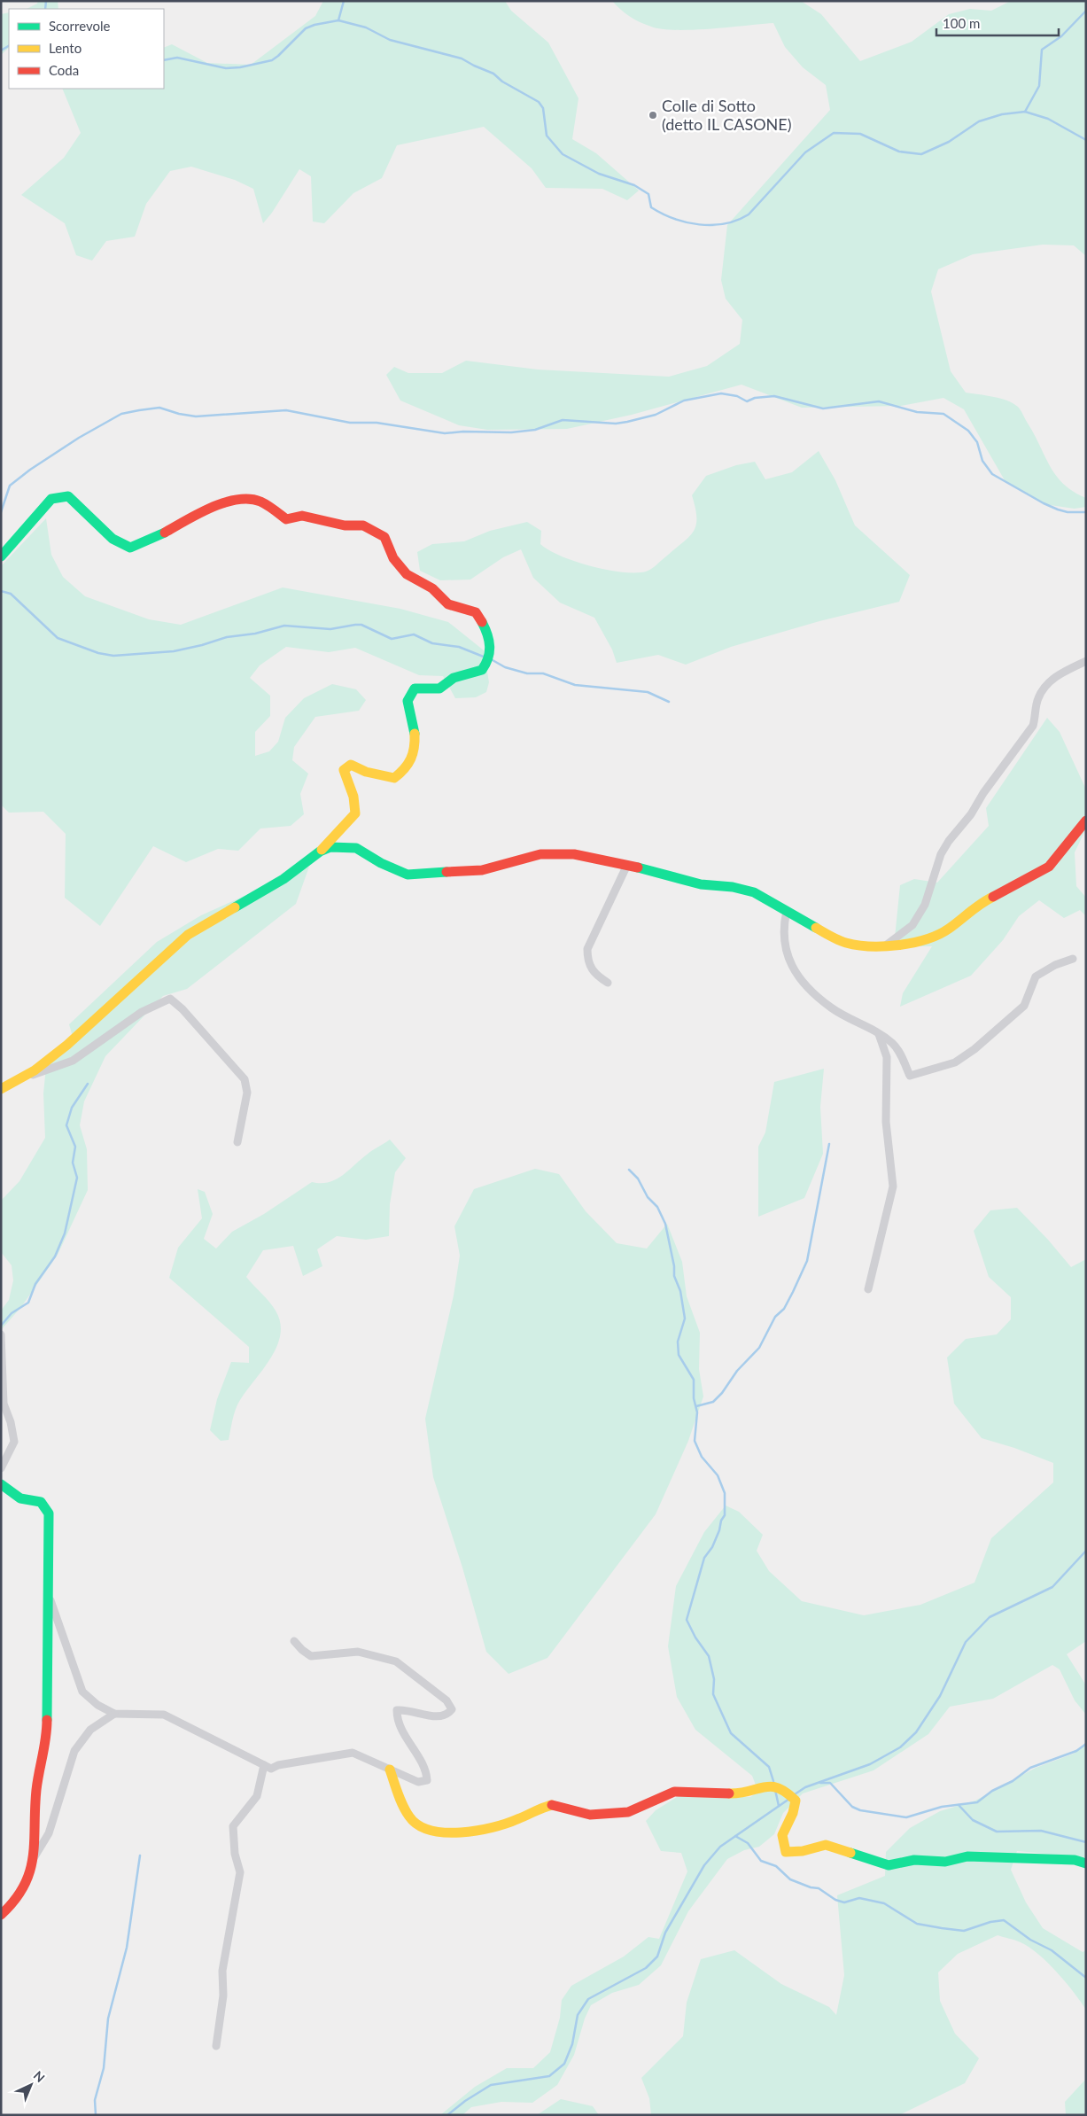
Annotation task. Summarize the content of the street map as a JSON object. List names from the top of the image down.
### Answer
{
  "places": ["Colle di Sotto (detto IL CASONE)"],
  "legend": ["Scorrevole", "Lento", "Coda"],
  "scale_bar": "100 m",
  "north": "top right"
}
